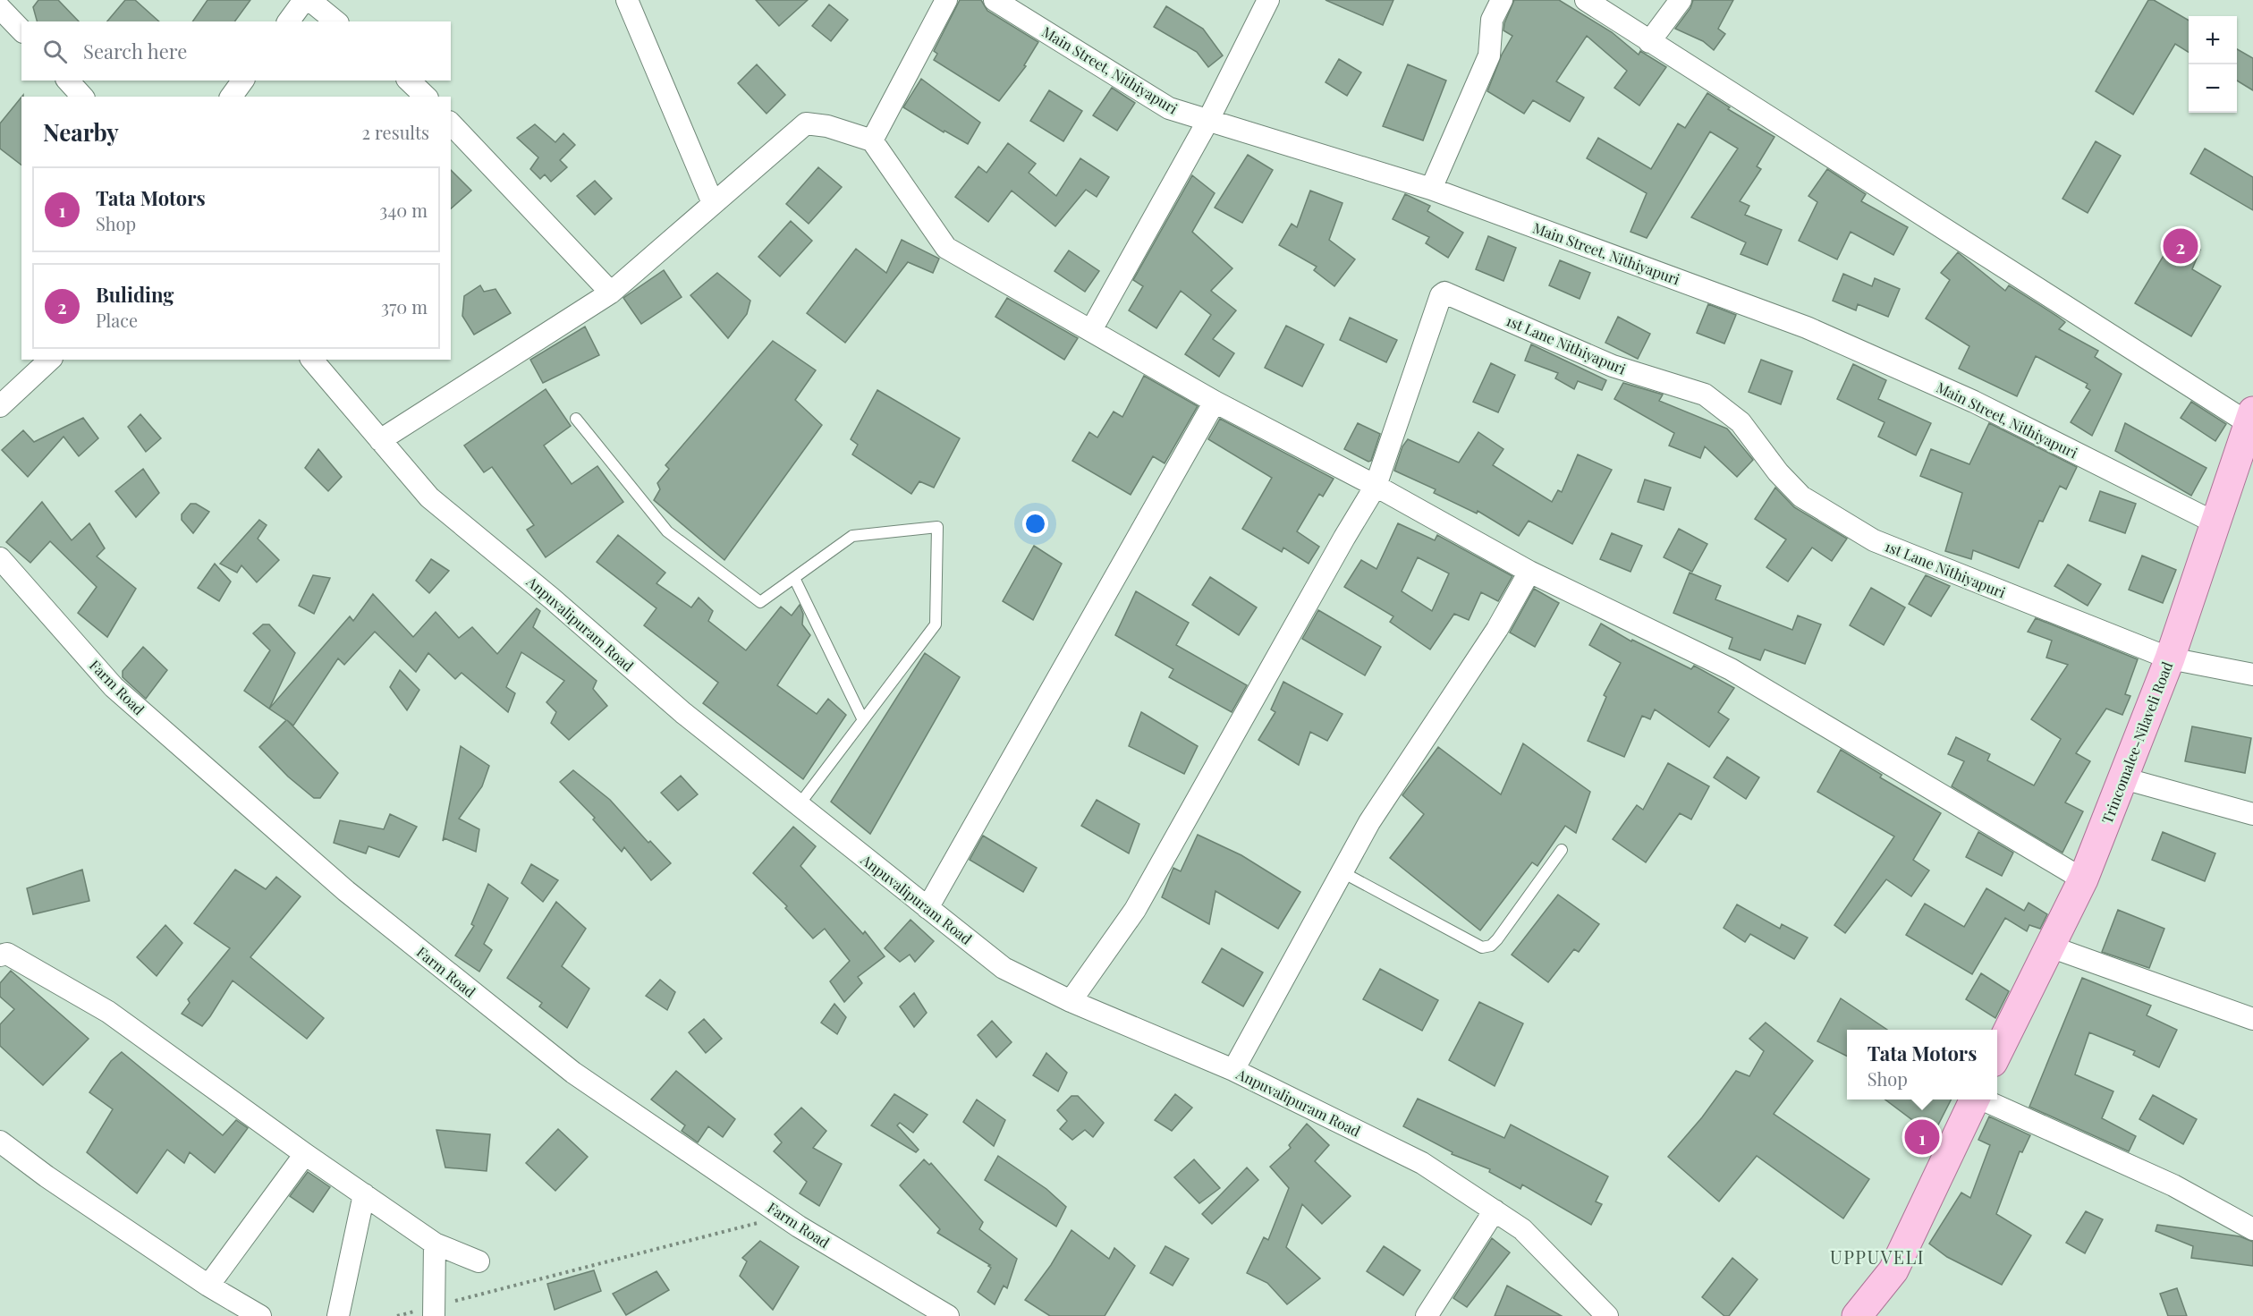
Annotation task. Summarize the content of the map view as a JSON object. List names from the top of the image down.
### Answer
{
  "streets": {
    "main road": ["Trincomalee-Nilaveli Road"],
    "street": [
      "Main Street, Nithiyapuri",
      "1st Lane Nithiyapuri",
      "Anpuvalipuram Road",
      "Farm Road"
    ]
  },
  "crossings": [
    ["Main Street, Nithiyapuri", "Trincomalee-Nilaveli Road"],
    ["1st Lane Nithiyapuri", "Trincomalee-Nilaveli Road"]
  ],
  "districts": ["UPPUVELI"],
  "page": {
    "map_buttons": ["+", "−"],
    "search": "Search here",
    "heading": ["Nearby", "2 results"],
    "list": [
      {
        "mark": "1",
        "name": "Tata Motors",
        "note": "Shop",
        "value": "340 m"
      },
      {
        "mark": "2",
        "name": "Buliding",
        "note": "Place",
        "value": "370 m"
      }
    ],
    "pins": ["2", "1"],
    "popup": ["Tata Motors", "Shop"]
  }
}
